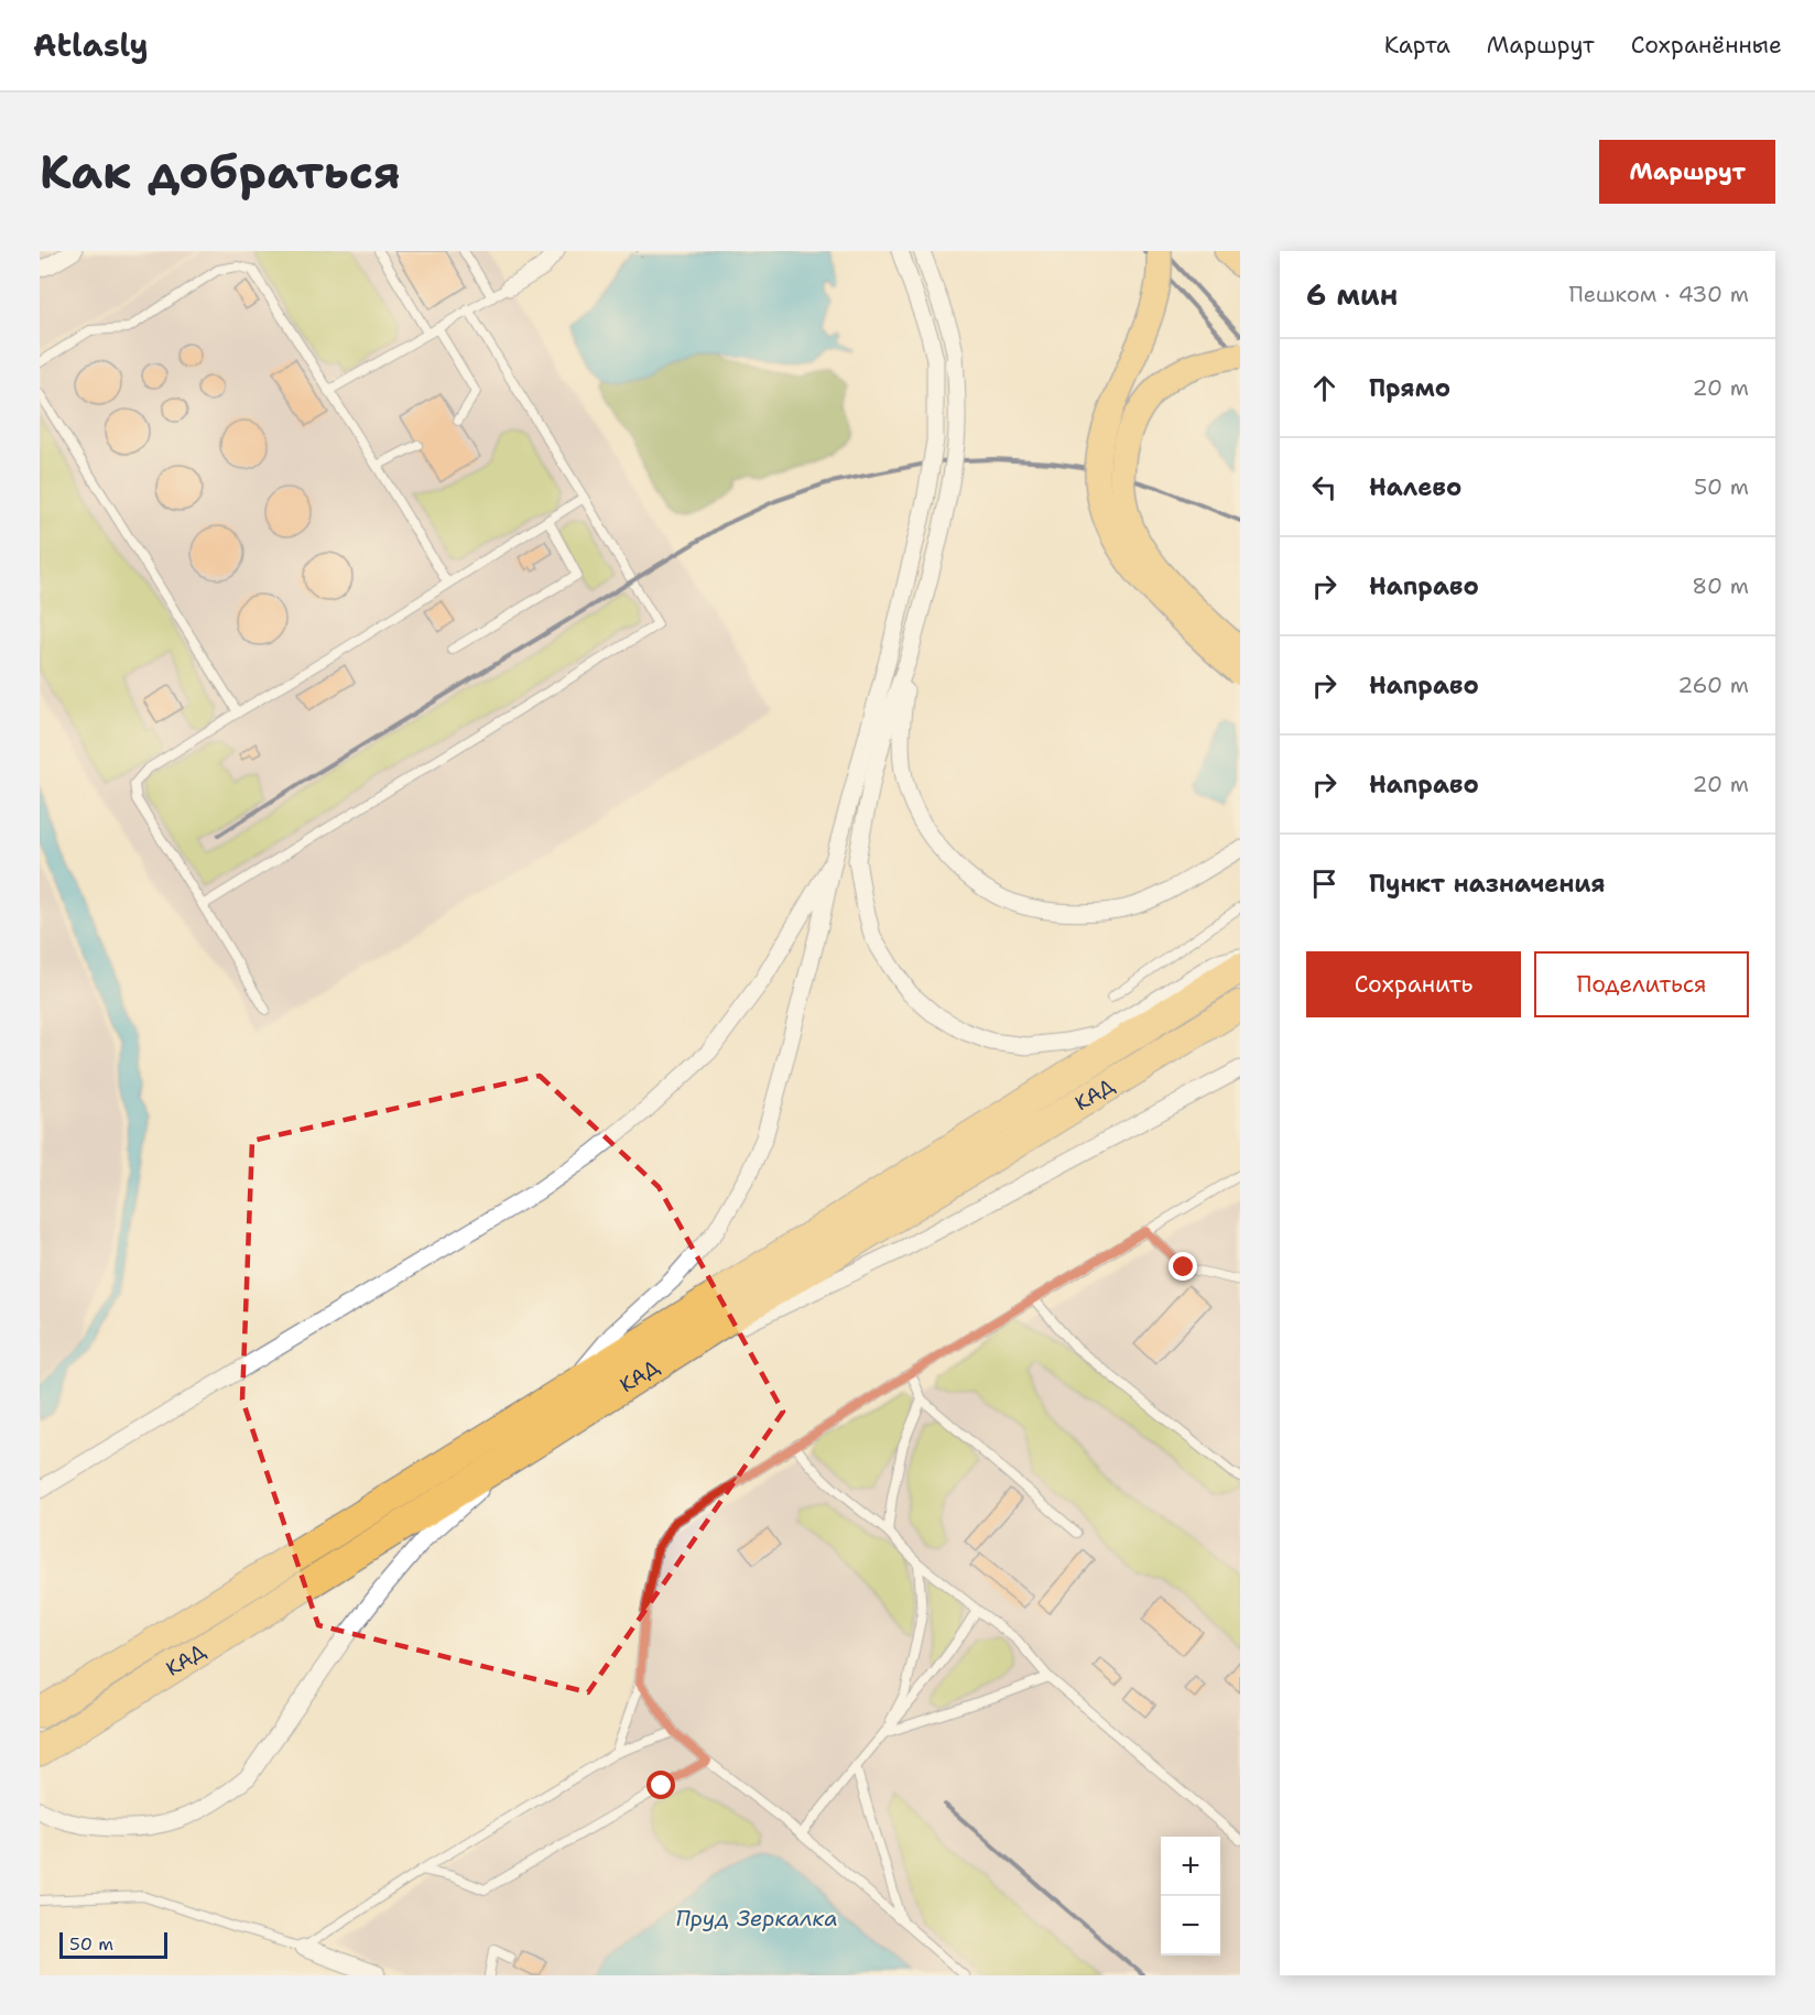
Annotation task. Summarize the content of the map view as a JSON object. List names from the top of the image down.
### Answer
{
  "streets": {
    "highway": ["КАД"]
  },
  "water": ["Пруд Зеркалка"],
  "scale_bar": "50 m",
  "page": {
    "header": "Atlasly",
    "nav": ["Карта", "Маршрут", "Сохранённые"],
    "buttons": [
      "Маршрут",
      ["Сохранить", "Поделиться"]
    ],
    "title": "Как добраться",
    "heading": ["6 мин", "Пешком · 430 m"],
    "list": [
      ["Прямо", "20 m"],
      ["Налево", "50 m"],
      ["Направо", "80 m"],
      ["Направо", "260 m"],
      ["Направо", "20 m"],
      "Пункт назначения"
    ],
    "map_buttons": ["+", "−"],
    "scale": "50 m"
  }
}
